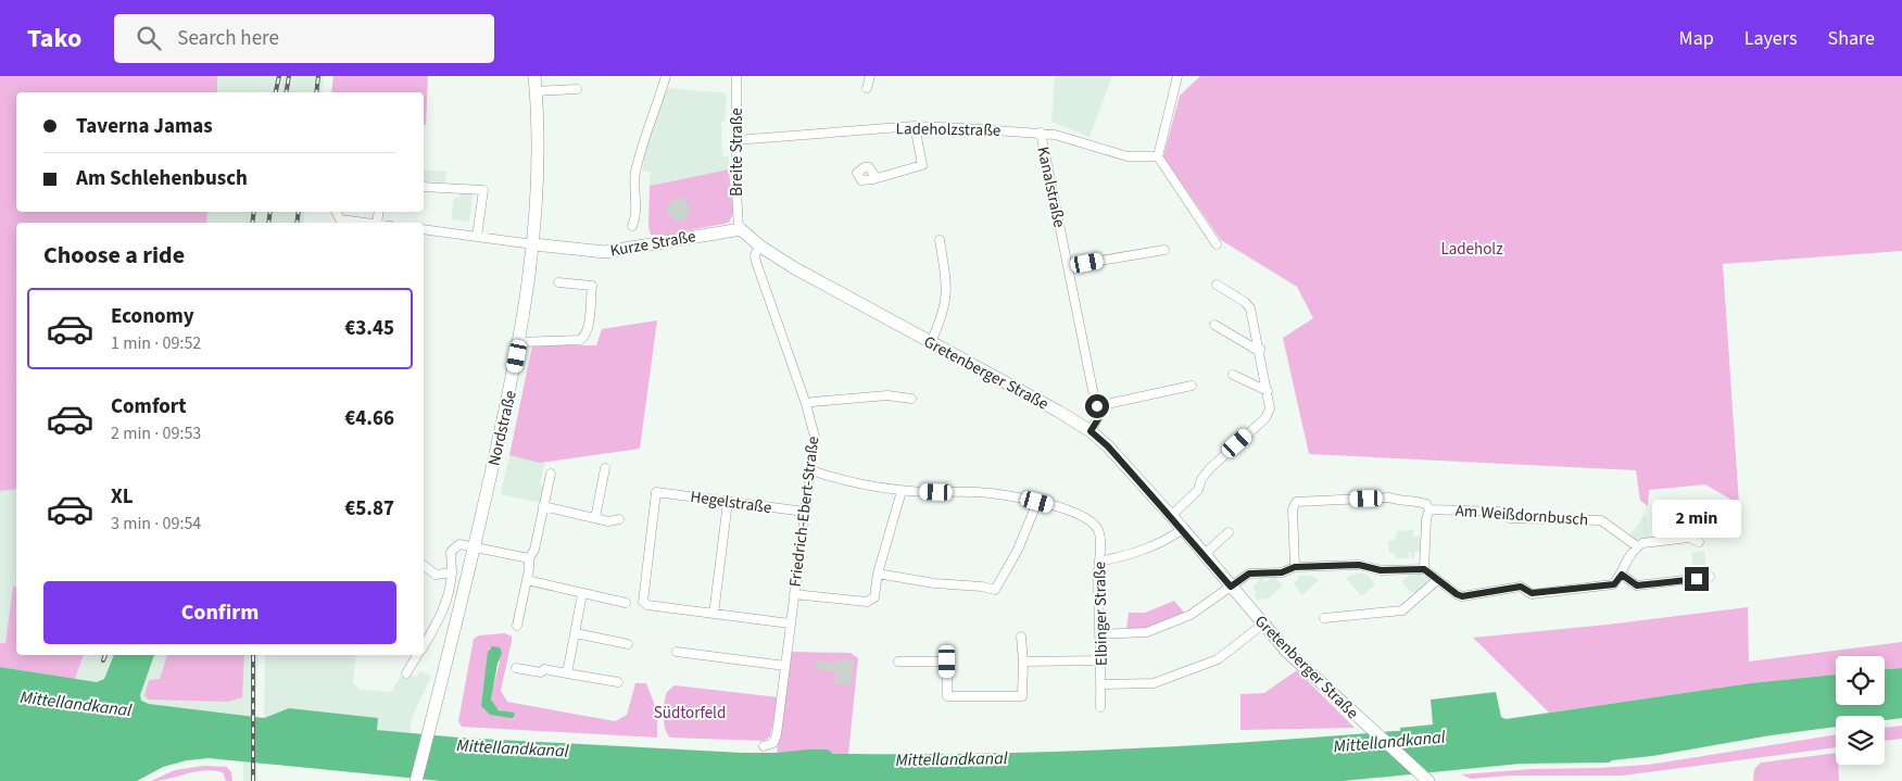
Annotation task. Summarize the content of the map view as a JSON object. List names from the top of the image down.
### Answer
{
  "streets": {
    "main road": ["Kurze Straße", "Gretenberger Straße", "Nordstraße"],
    "street": [
      "Ladeholzstraße",
      "Breite Straße",
      "Kanalstraße",
      "Hegelstraße",
      "Friedrich-Ebert-Straße",
      "Am Weißdornbusch",
      "Elbinger Straße"
    ]
  },
  "crossings": [
    ["Ladeholzstraße", "Breite Straße"],
    ["Ladeholzstraße", "Kanalstraße"],
    ["Breite Straße", "Kurze Straße"],
    ["Breite Straße", "Gretenberger Straße"],
    ["Kanalstraße", "Gretenberger Straße"],
    ["Kurze Straße", "Gretenberger Straße"],
    ["Kurze Straße", "Nordstraße"],
    ["Gretenberger Straße", "Friedrich-Ebert-Straße"],
    ["Hegelstraße", "Friedrich-Ebert-Straße"]
  ],
  "water": ["Mittellandkanal"],
  "parks": ["Ladeholz", "Südtorfeld"],
  "page": {
    "header": "Tako",
    "search": "Search here",
    "nav": ["Map", "Layers", "Share"],
    "banner": ["Taverna Jamas", "Am Schlehenbusch"],
    "heading": "Choose a ride",
    "list": [
      {
        "name": "Economy",
        "note": "1 min · 09:52",
        "value": "€3.45"
      },
      {
        "name": "Comfort",
        "note": "2 min · 09:53",
        "value": "€4.66"
      },
      {
        "name": "XL",
        "note": "3 min · 09:54",
        "value": "€5.87"
      }
    ],
    "bubble": "2 min",
    "buttons": "Confirm"
  }
}
